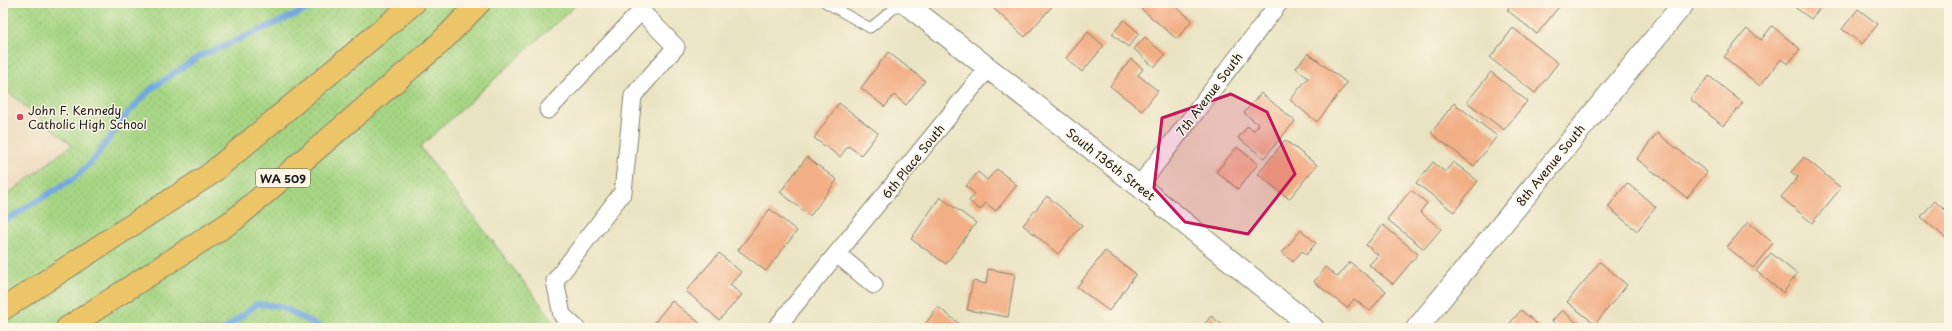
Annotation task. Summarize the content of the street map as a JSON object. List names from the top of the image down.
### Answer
{
  "streets": {
    "highway": ["WA 509"],
    "street": [
      "7th Avenue South",
      "6th Place South",
      "South 136th Street",
      "8th Avenue South"
    ]
  },
  "crossings": [
    ["7th Avenue South", "South 136th Street"],
    ["6th Place South", "South 136th Street"]
  ],
  "places": ["John F. Kennedy Catholic High School"]
}
